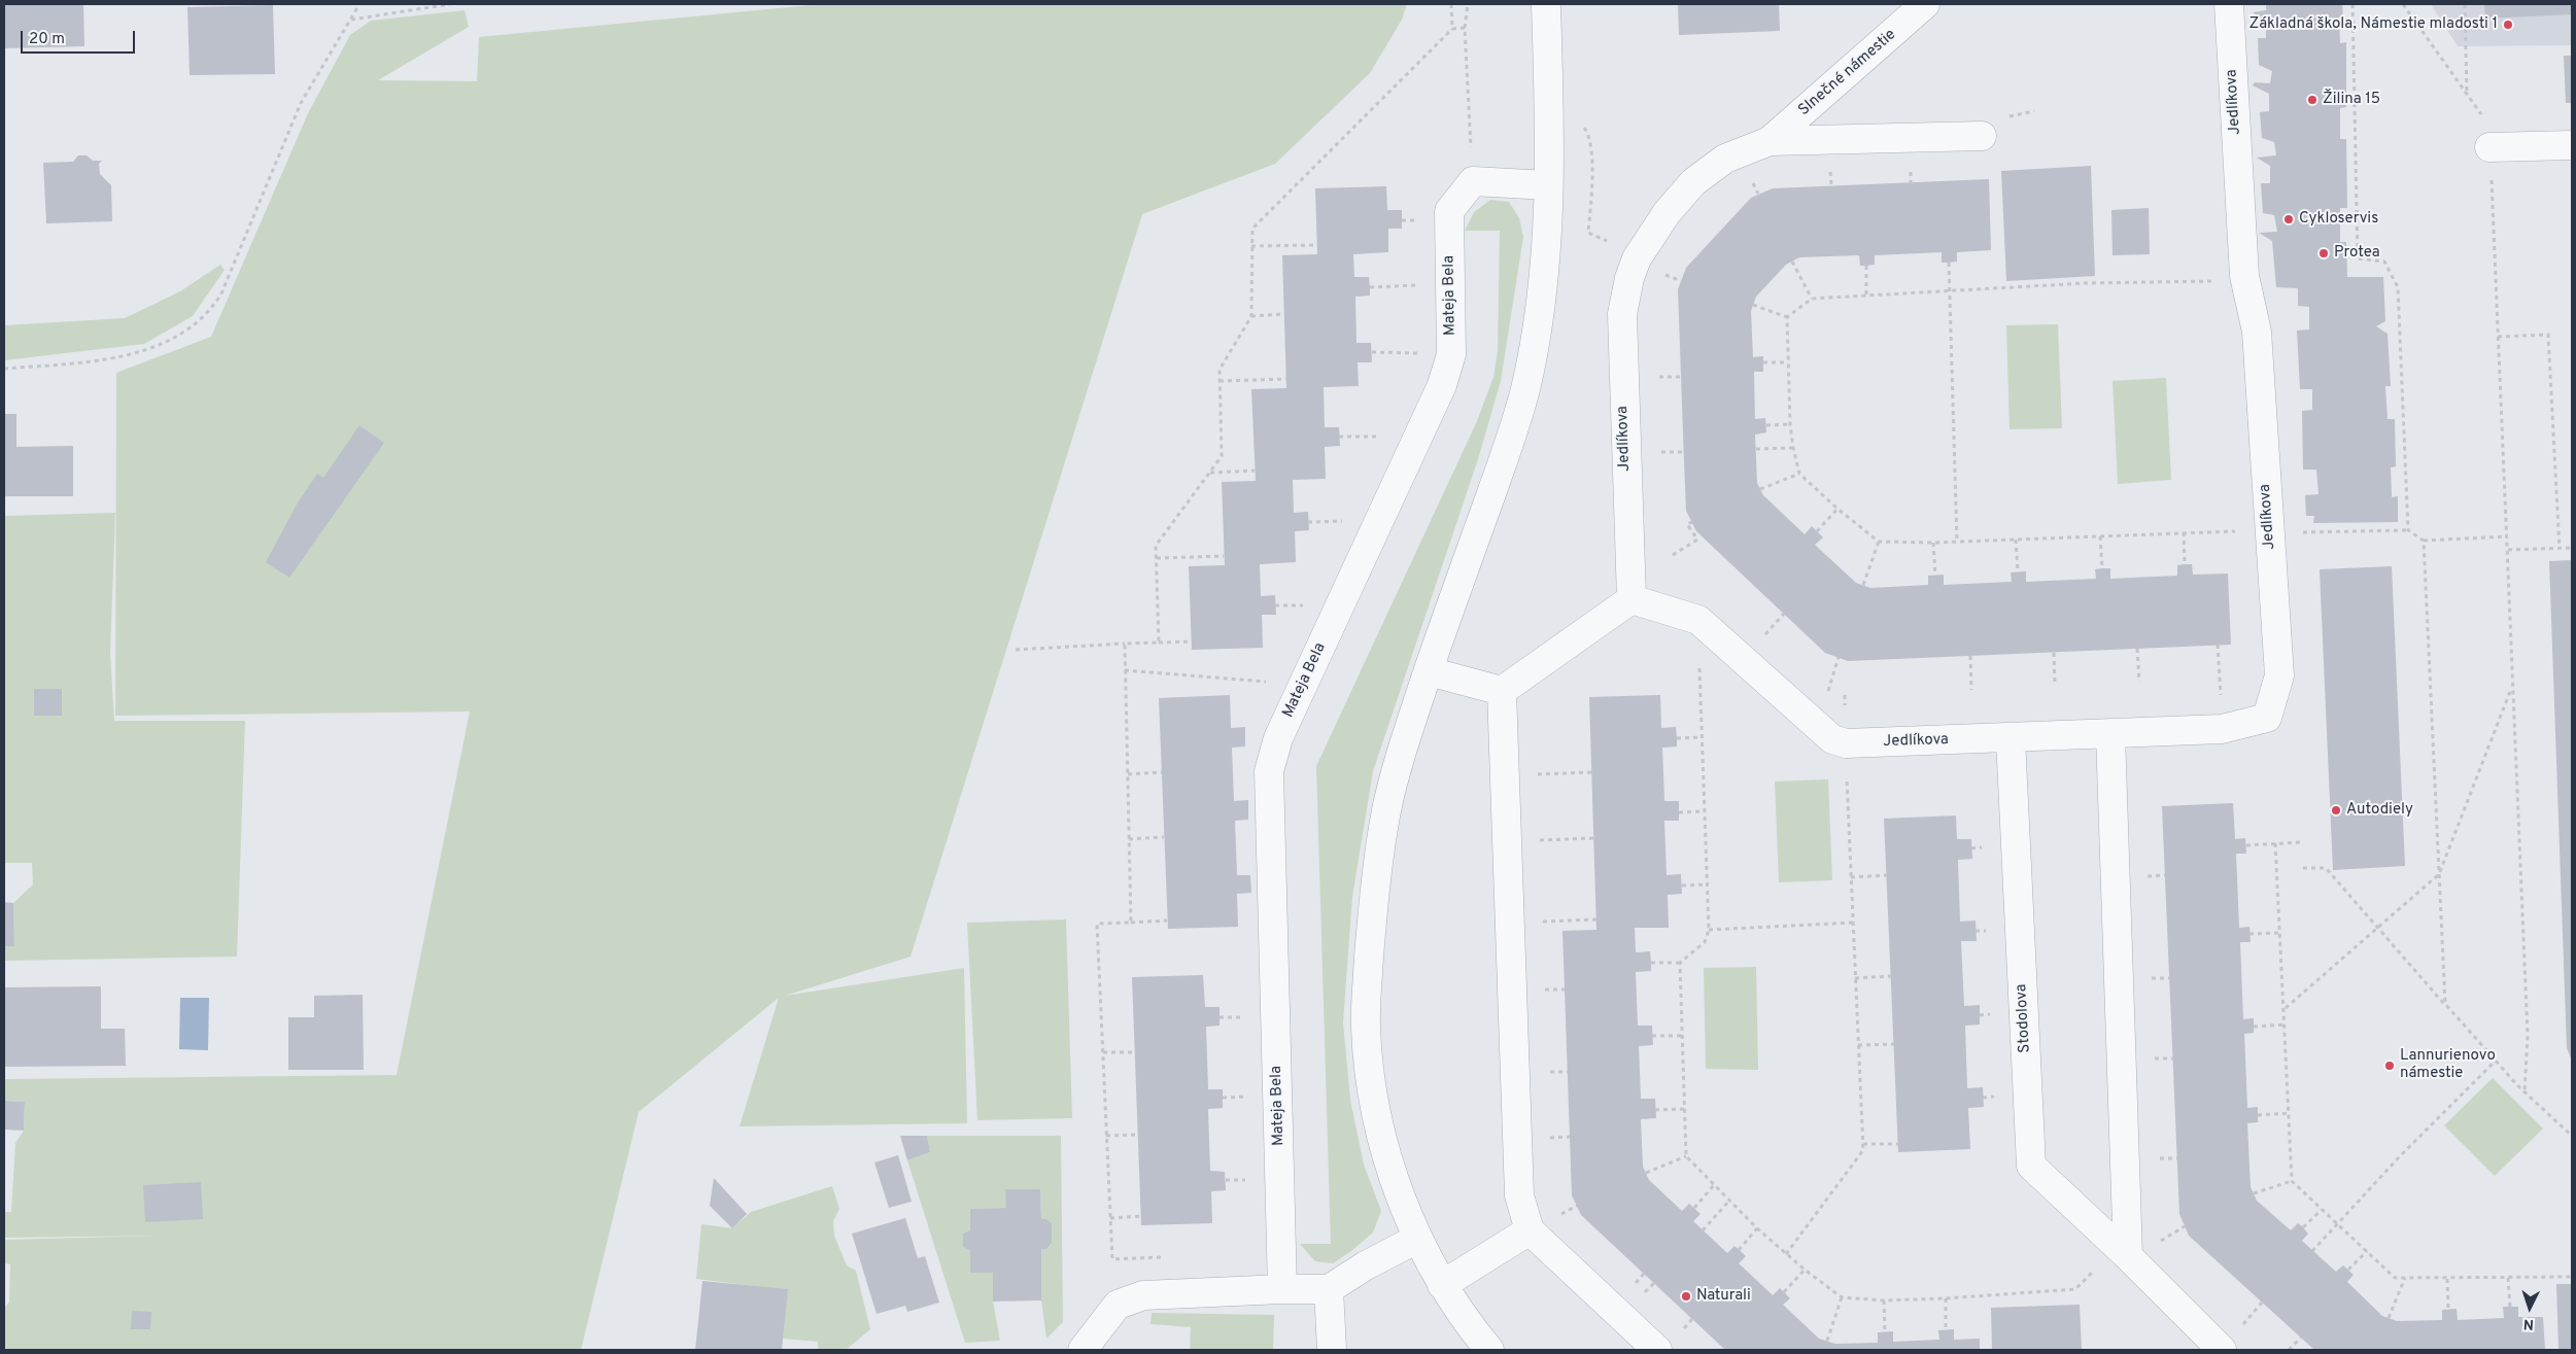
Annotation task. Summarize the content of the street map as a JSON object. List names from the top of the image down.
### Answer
{
  "streets": {
    "street": [
      "Slnečné námestie",
      "Jedlíkova",
      "Mateja Bela",
      "Stodolova"
    ]
  },
  "crossings": [
    ["Slnečné námestie", "Jedlíkova"],
    ["Jedlíkova", "Stodolova"]
  ],
  "places": [
    "Základná škola, Námestie mladosti 1",
    "Žilina 15",
    "Cykloservis",
    "Protea",
    "Autodiely",
    "Lannurienovo námestie",
    "Naturali"
  ],
  "scale_bar": "20 m",
  "north": "bottom"
}
